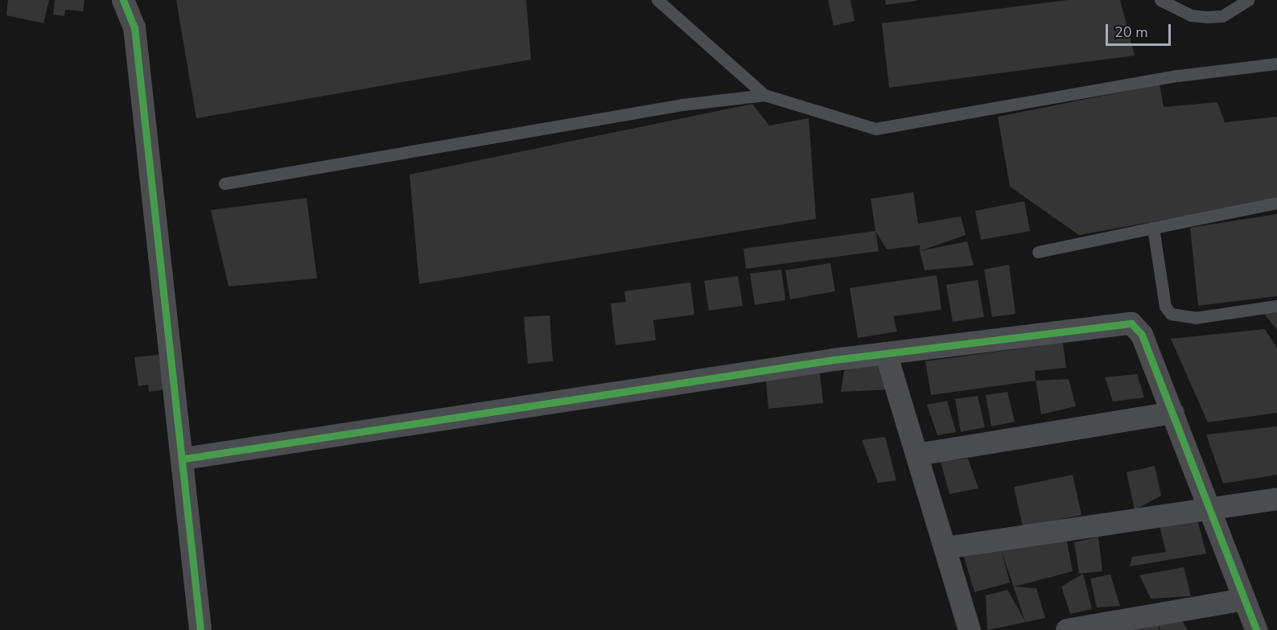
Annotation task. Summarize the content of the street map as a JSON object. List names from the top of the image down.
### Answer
{
  "scale_bar": "20 m"
}
